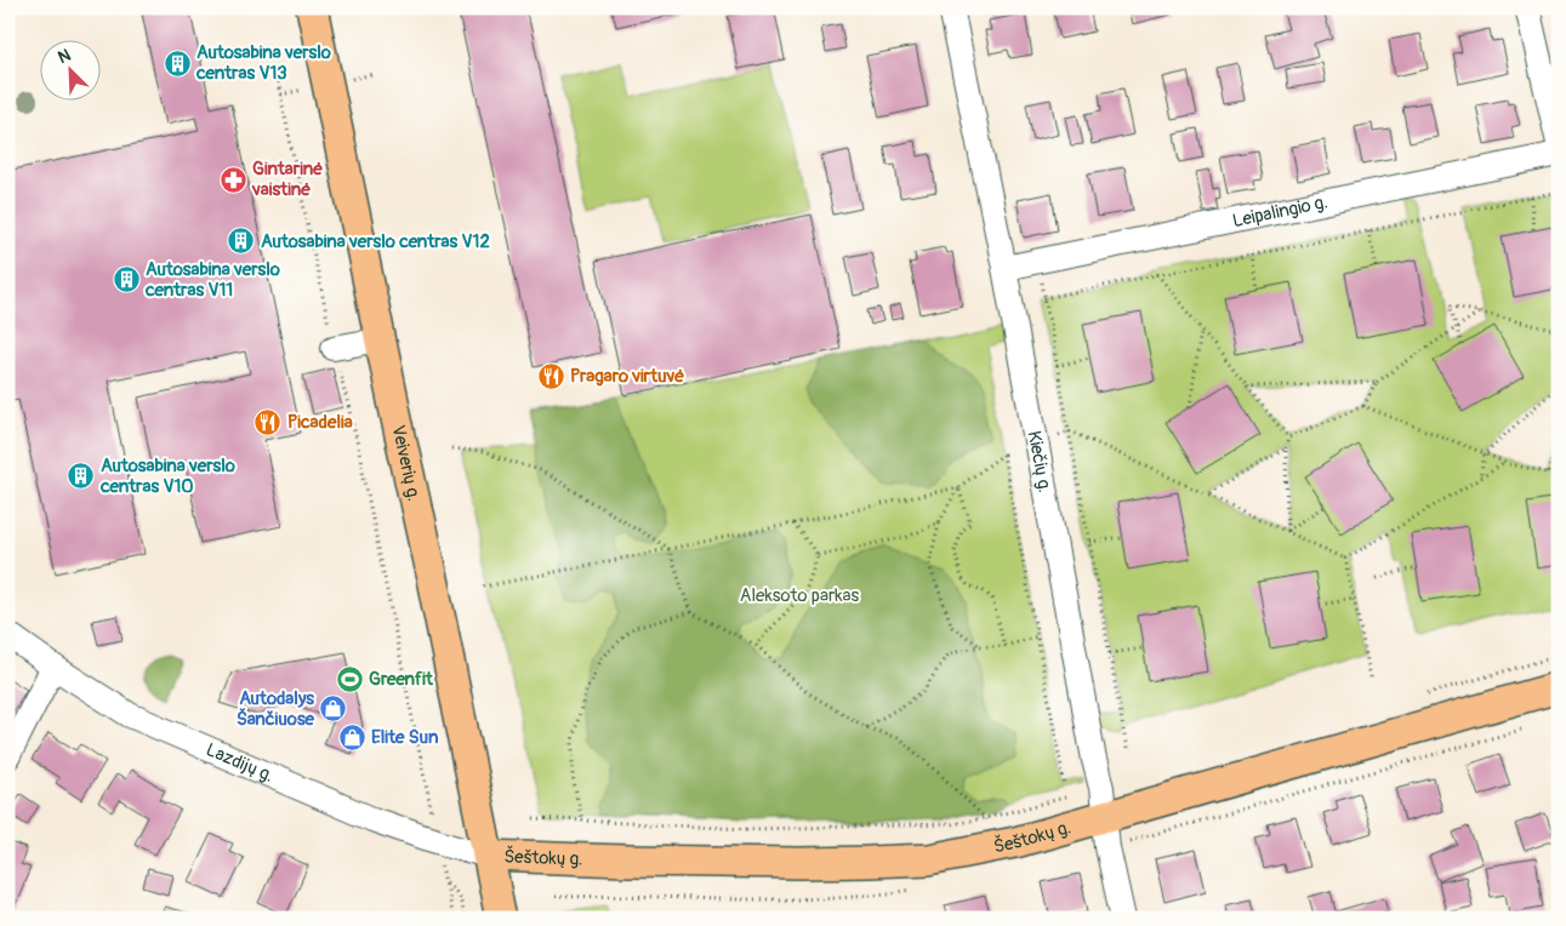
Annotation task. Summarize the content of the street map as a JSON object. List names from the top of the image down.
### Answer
{
  "streets": {
    "main road": ["Veiverių g.", "Šeštokų g."],
    "street": ["Leipalingio g.", "Kiečių g.", "Lazdijų g."]
  },
  "crossings": [
    ["Leipalingio g.", "Kiečių g."],
    ["Veiverių g.", "Lazdijų g."],
    ["Veiverių g.", "Šeštokų g."],
    ["Kiečių g.", "Šeštokų g."],
    ["Lazdijų g.", "Šeštokų g."]
  ],
  "parks": ["Aleksoto parkas"],
  "places": {
    "building": [
      "Autosabina verslo centras V13",
      "Autosabina verslo centras V12",
      "Autosabina verslo centras V11",
      "Autosabina verslo centras V10"
    ],
    "pharmacy": ["Gintarinė vaistinė"],
    "restaurant": ["Pragaro virtuvė", "Picadelia"],
    "sports": ["Greenfit"],
    "shop": ["Autodalys Šančiuose", "Elite Sun"]
  },
  "north": "top left"
}
